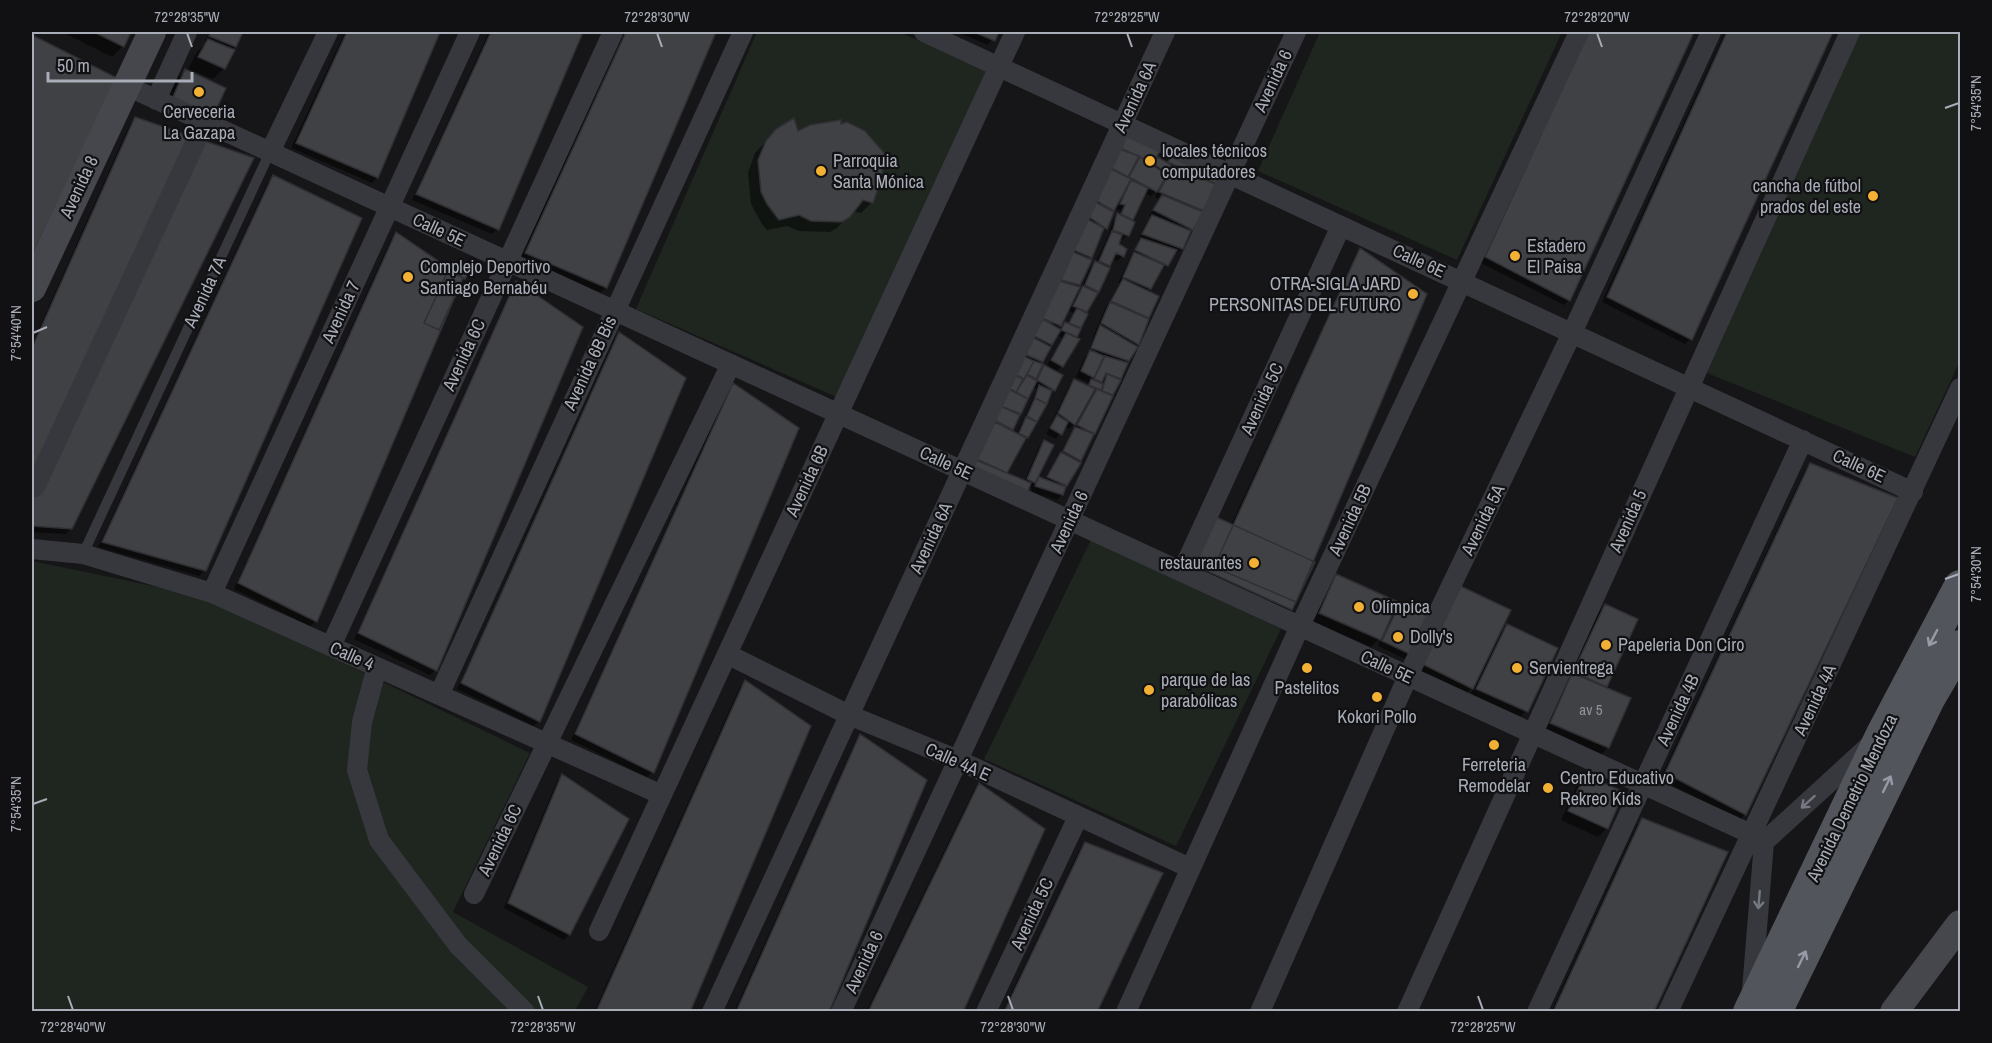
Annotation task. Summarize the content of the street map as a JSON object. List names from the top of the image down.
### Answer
{
  "streets": {
    "main road": ["Avenida Demetrio Mendoza"],
    "street": [
      "Avenida 6",
      "Avenida 6A",
      "Avenida 8",
      "Calle 5E",
      "Calle 6E",
      "Avenida 7A",
      "Avenida 7",
      "Avenida 6C",
      "Avenida 6B Bis",
      "Avenida 5C",
      "Avenida 6B",
      "Avenida 5B",
      "Avenida 5A",
      "Avenida 5",
      "Calle 4",
      "Avenida 4A",
      "Avenida 4B",
      "Calle 4A E"
    ]
  },
  "crossings": [
    ["Avenida 6", "Calle 5E"],
    ["Avenida 6", "Calle 6E"],
    ["Avenida 6", "Calle 4A E"],
    ["Avenida 6A", "Calle 5E"],
    ["Avenida 6A", "Calle 6E"],
    ["Avenida 6A", "Calle 4A E"],
    ["Avenida 8", "Calle 5E"],
    ["Calle 5E", "Avenida 7A"],
    ["Calle 5E", "Avenida 7"],
    ["Calle 5E", "Avenida 6C"],
    ["Calle 5E", "Avenida 6B Bis"],
    ["Calle 5E", "Avenida 5C"],
    ["Calle 5E", "Avenida 6B"],
    ["Calle 5E", "Avenida 5B"],
    ["Calle 5E", "Avenida 5A"],
    ["Calle 5E", "Avenida 5"],
    ["Calle 5E", "Avenida 4A"],
    ["Calle 5E", "Avenida 4B"],
    ["Calle 6E", "Avenida 5C"],
    ["Calle 6E", "Avenida 6B"],
    ["Calle 6E", "Avenida 5B"],
    ["Calle 6E", "Avenida 5A"],
    ["Calle 6E", "Avenida 5"],
    ["Calle 6E", "Avenida 4A"],
    ["Calle 6E", "Avenida 4B"],
    ["Avenida 7A", "Calle 4"],
    ["Avenida 7", "Calle 4"],
    ["Avenida 6C", "Calle 4"],
    ["Avenida 6B Bis", "Calle 4"],
    ["Avenida 5C", "Calle 4A E"],
    ["Avenida 6B", "Calle 4"],
    ["Avenida 6B", "Calle 4A E"],
    ["Avenida 5B", "Calle 4A E"]
  ],
  "places": [
    "Cerveceria La Gazapa",
    "locales técnicos computadores",
    "Parroquia Santa Mónica",
    "cancha de fútbol prados del este",
    "Estadero El Paisa",
    "Complejo Deportivo Santiago Bernabéu",
    "OTRA-SIGLA JARD PERSONITAS DEL FUTURO",
    "restaurantes",
    "Olímpica",
    "Dolly's",
    "Papeleria Don Ciro",
    "Pastelitos",
    "Servientrega",
    "parque de las parabólicas",
    "Kokori Pollo",
    "Ferreteria Remodelar",
    "Centro Educativo Rekreo Kids"
  ],
  "house_numbers": ["av 5"],
  "scale_bar": "50 m",
  "coordinates": [
    "72°28'35\"W",
    "72°28'30\"W",
    "72°28'25\"W",
    "72°28'20\"W",
    "7°54'35\"N",
    "7°54'40\"N",
    "7°54'30\"N",
    "72°28'40\"W"
  ]
}
